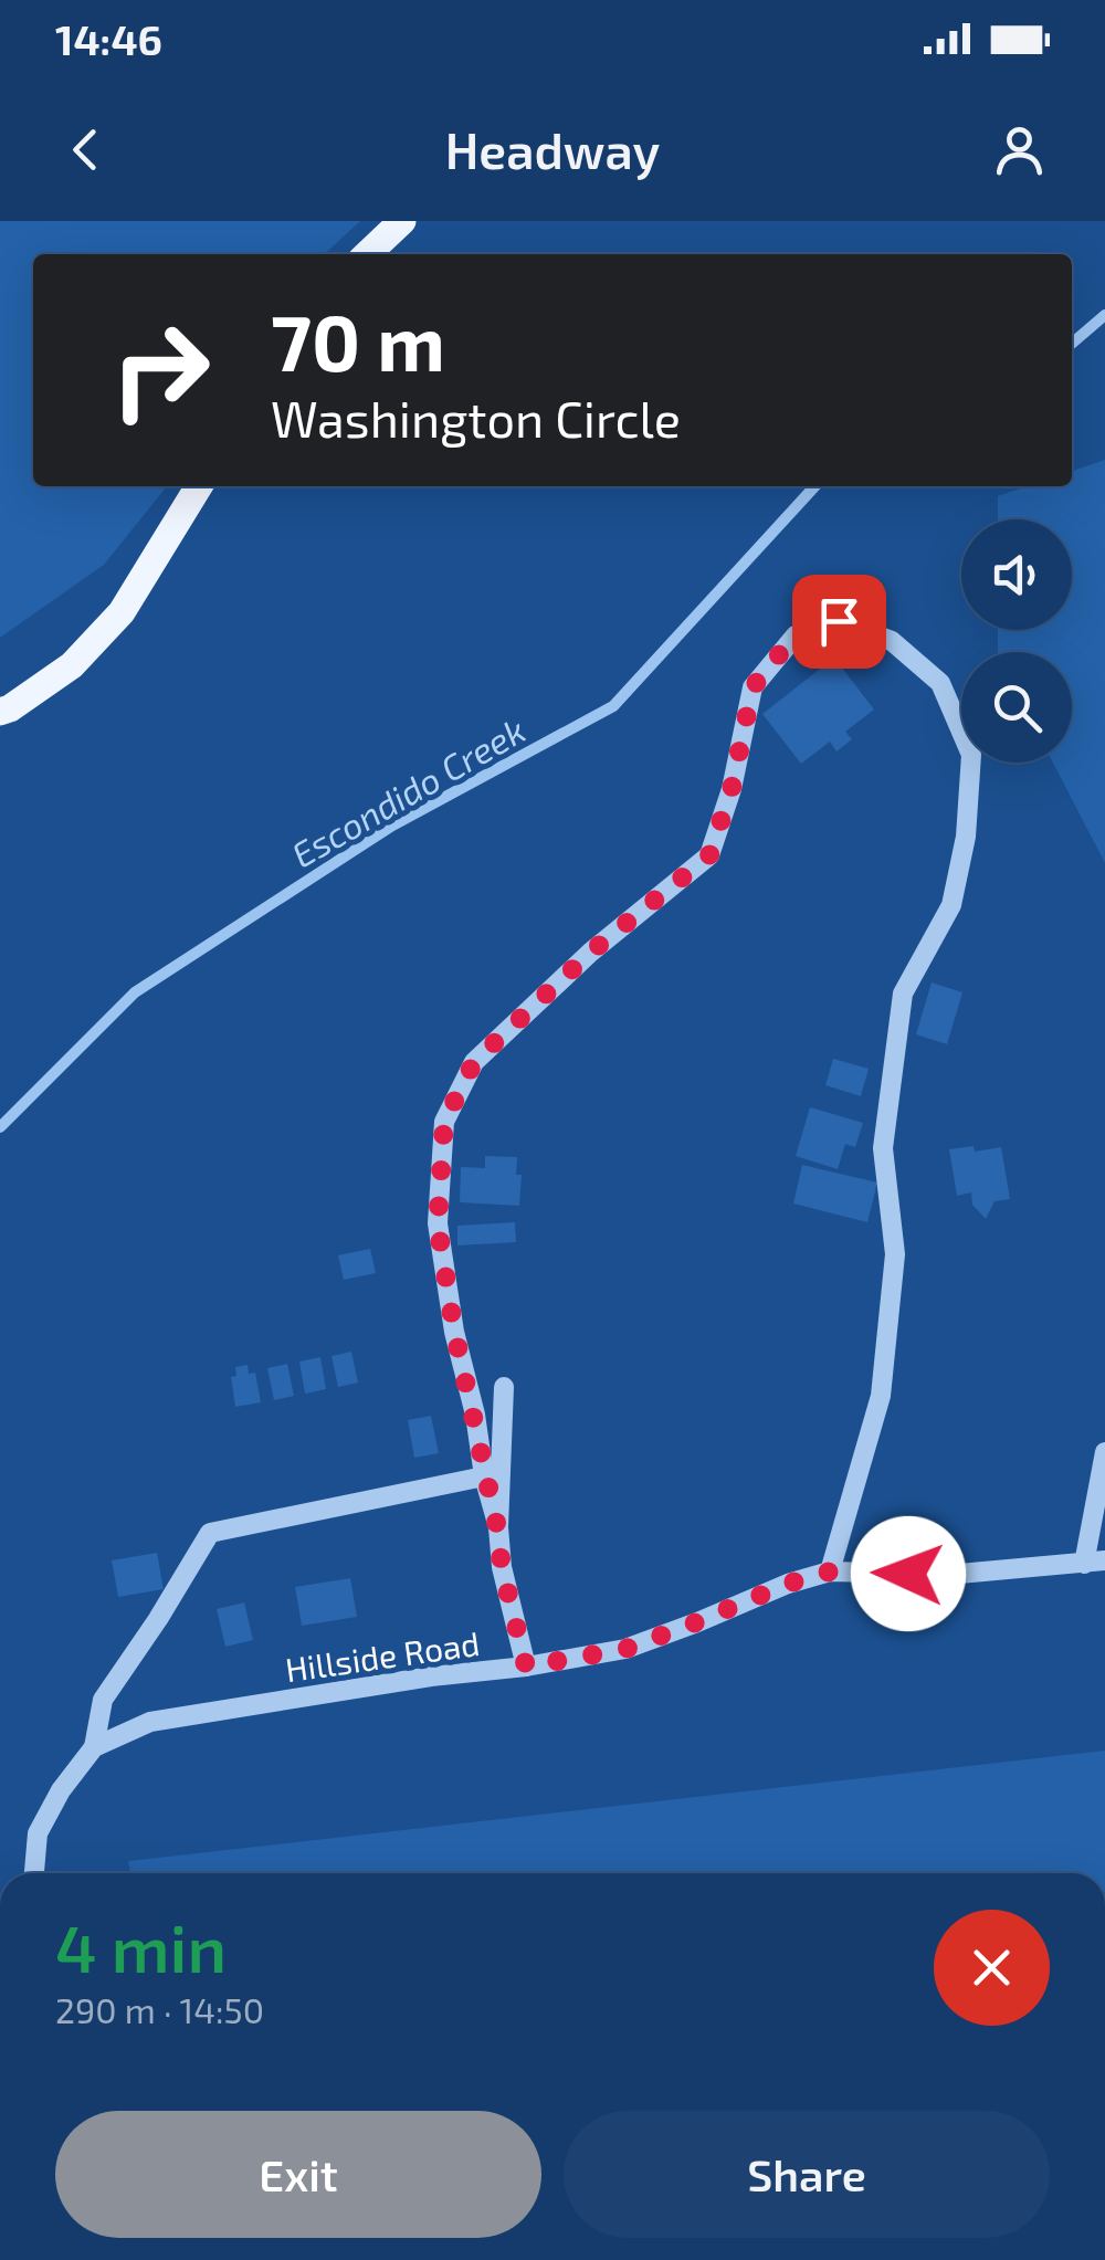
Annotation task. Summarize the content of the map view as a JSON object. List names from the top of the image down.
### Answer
{
  "streets": {
    "street": ["Hillside Road"]
  },
  "water": ["Escondido Creek"],
  "page": {
    "status": "14:46",
    "header": "Headway",
    "turn": ["70 m", "Washington Circle"],
    "heading": ["4 min", "290 m · 14:50"],
    "buttons": ["Exit", "Share"]
  }
}
